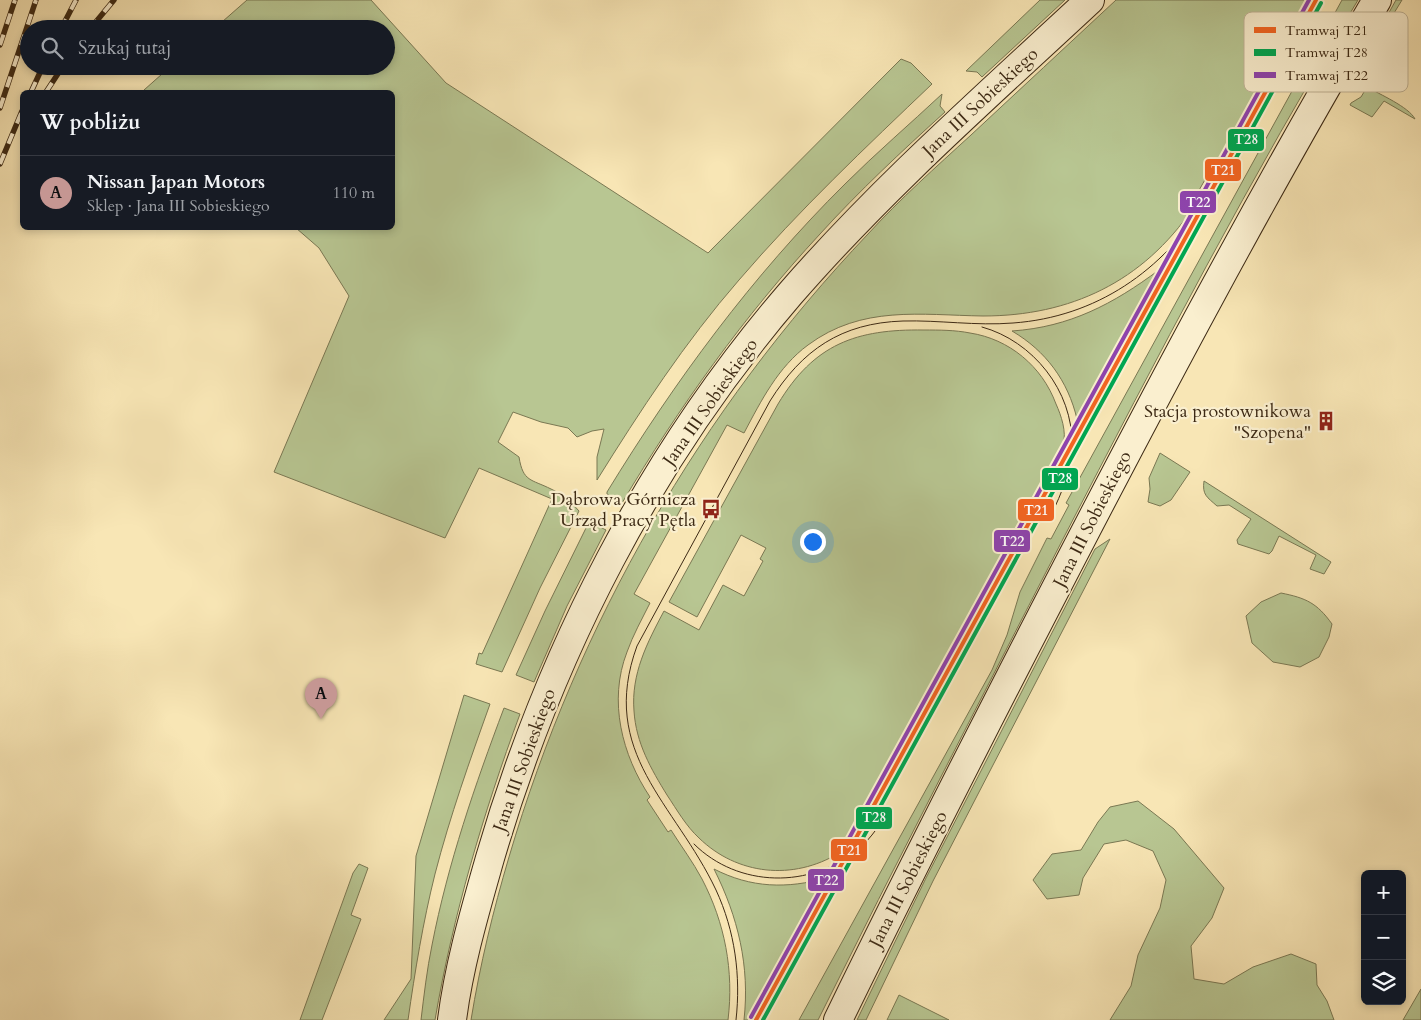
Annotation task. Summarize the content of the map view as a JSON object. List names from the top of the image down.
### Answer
{
  "streets": {
    "main road": ["Jana III Sobieskiego"]
  },
  "places": {
    "building": ["Stacja prostownikowa \"Szopena\""],
    "bus stop": ["Dąbrowa Górnicza Urząd Pracy Pętla"]
  },
  "lines": ["tram line T21", "tram line T22", "tram line T28"],
  "legend": ["Tramwaj T21", "Tramwaj T28", "Tramwaj T22"],
  "page": {
    "search": "Szukaj tutaj",
    "heading": "W pobliżu",
    "list": [
      {
        "mark": "A",
        "name": "Nissan Japan Motors",
        "note": "Sklep · Jana III Sobieskiego",
        "value": "110 m"
      }
    ],
    "pins": "A",
    "map_buttons": ["+", "−"]
  }
}
